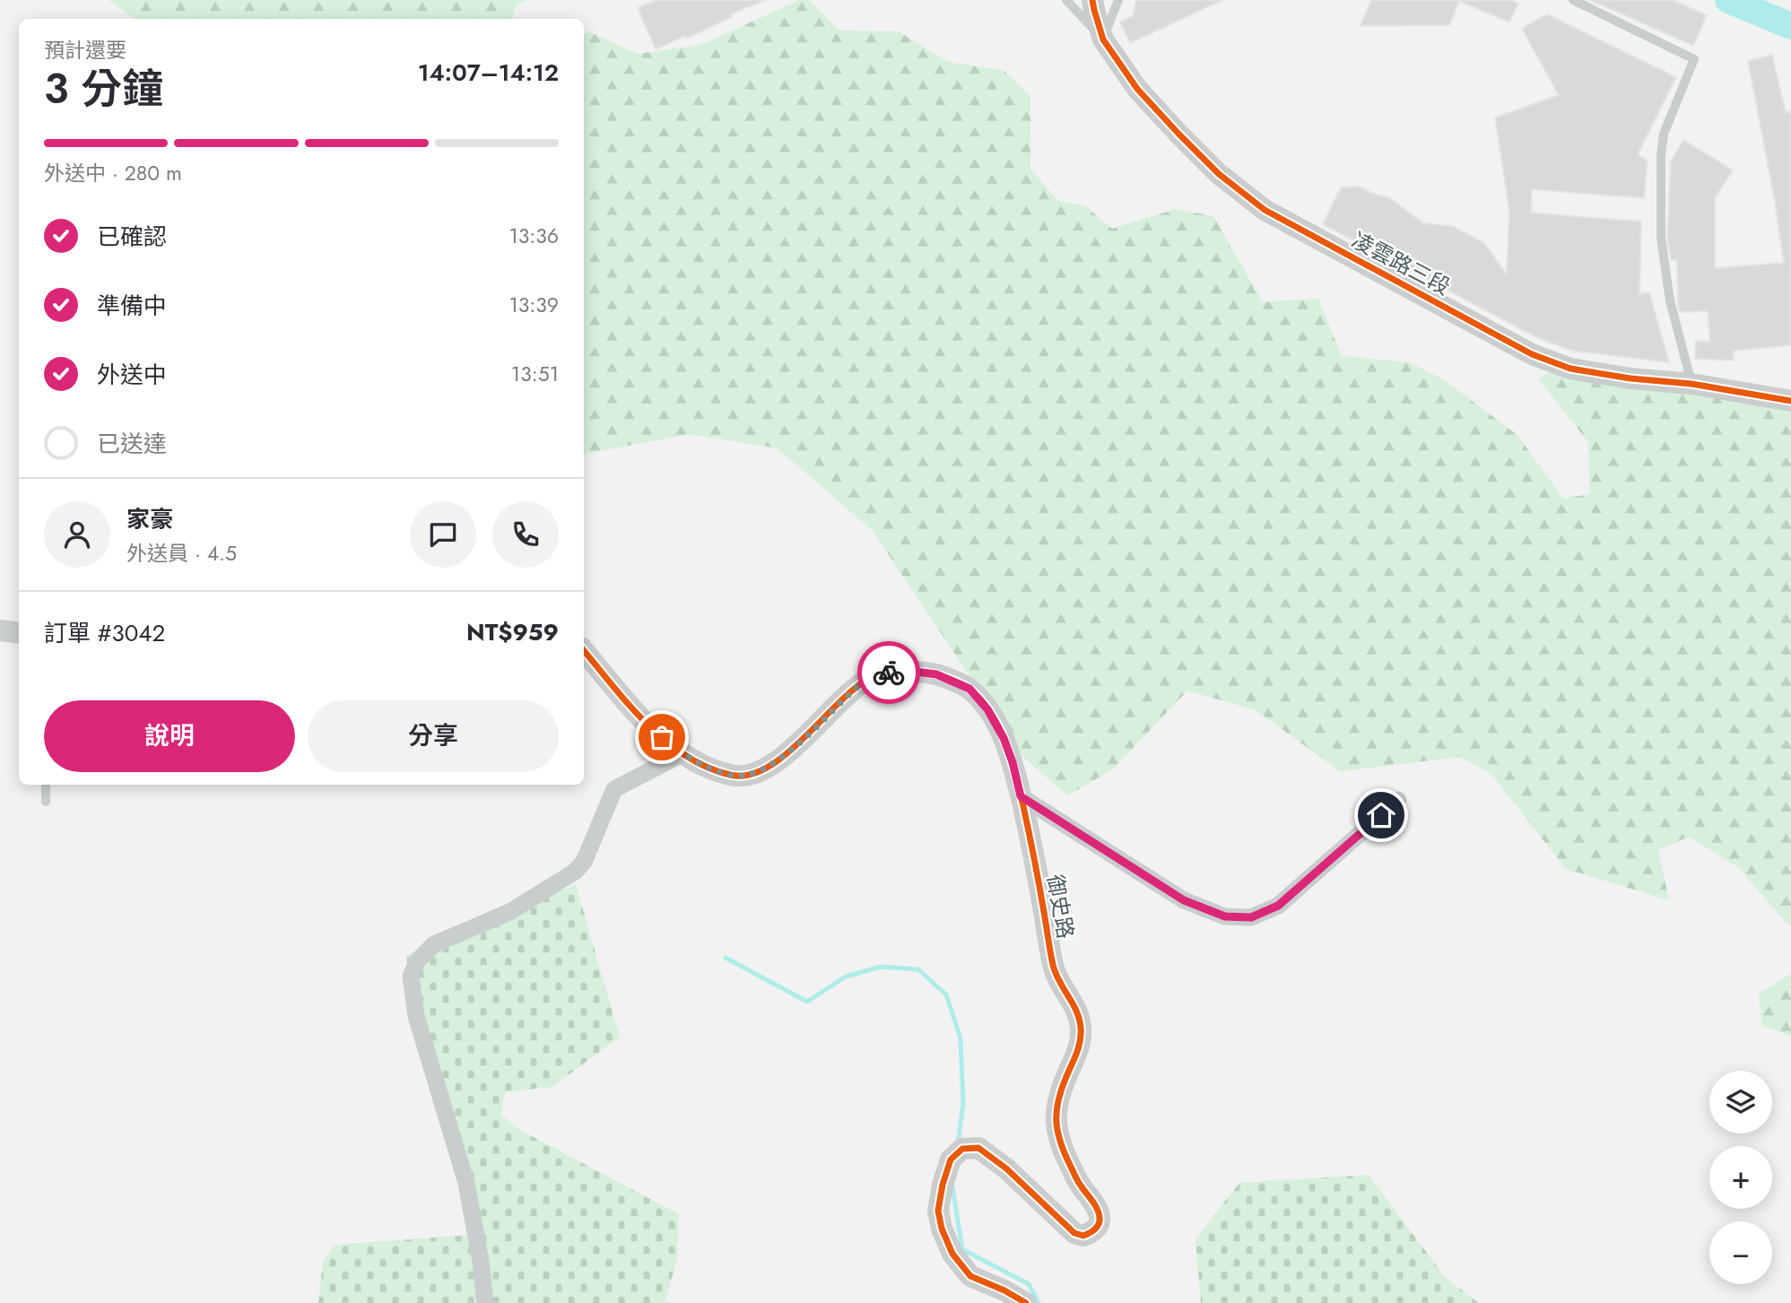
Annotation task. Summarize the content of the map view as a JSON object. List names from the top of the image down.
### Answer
{
  "streets": {
    "street": ["凌雲路三段", "御史路"]
  },
  "page": {
    "heading": ["3 分鐘", "預計還要", "14:07–14:12"],
    "panel": [
      "家豪",
      "外送員 · 4.5",
      "訂單 #3042",
      "NT$959"
    ],
    "bar": "外送中 · 280 m",
    "list": [
      ["已確認", "13:36"],
      ["準備中", "13:39"],
      ["外送中", "13:51"],
      "已送達"
    ],
    "buttons": ["說明", "分享"],
    "map_buttons": ["+", "−"]
  }
}
